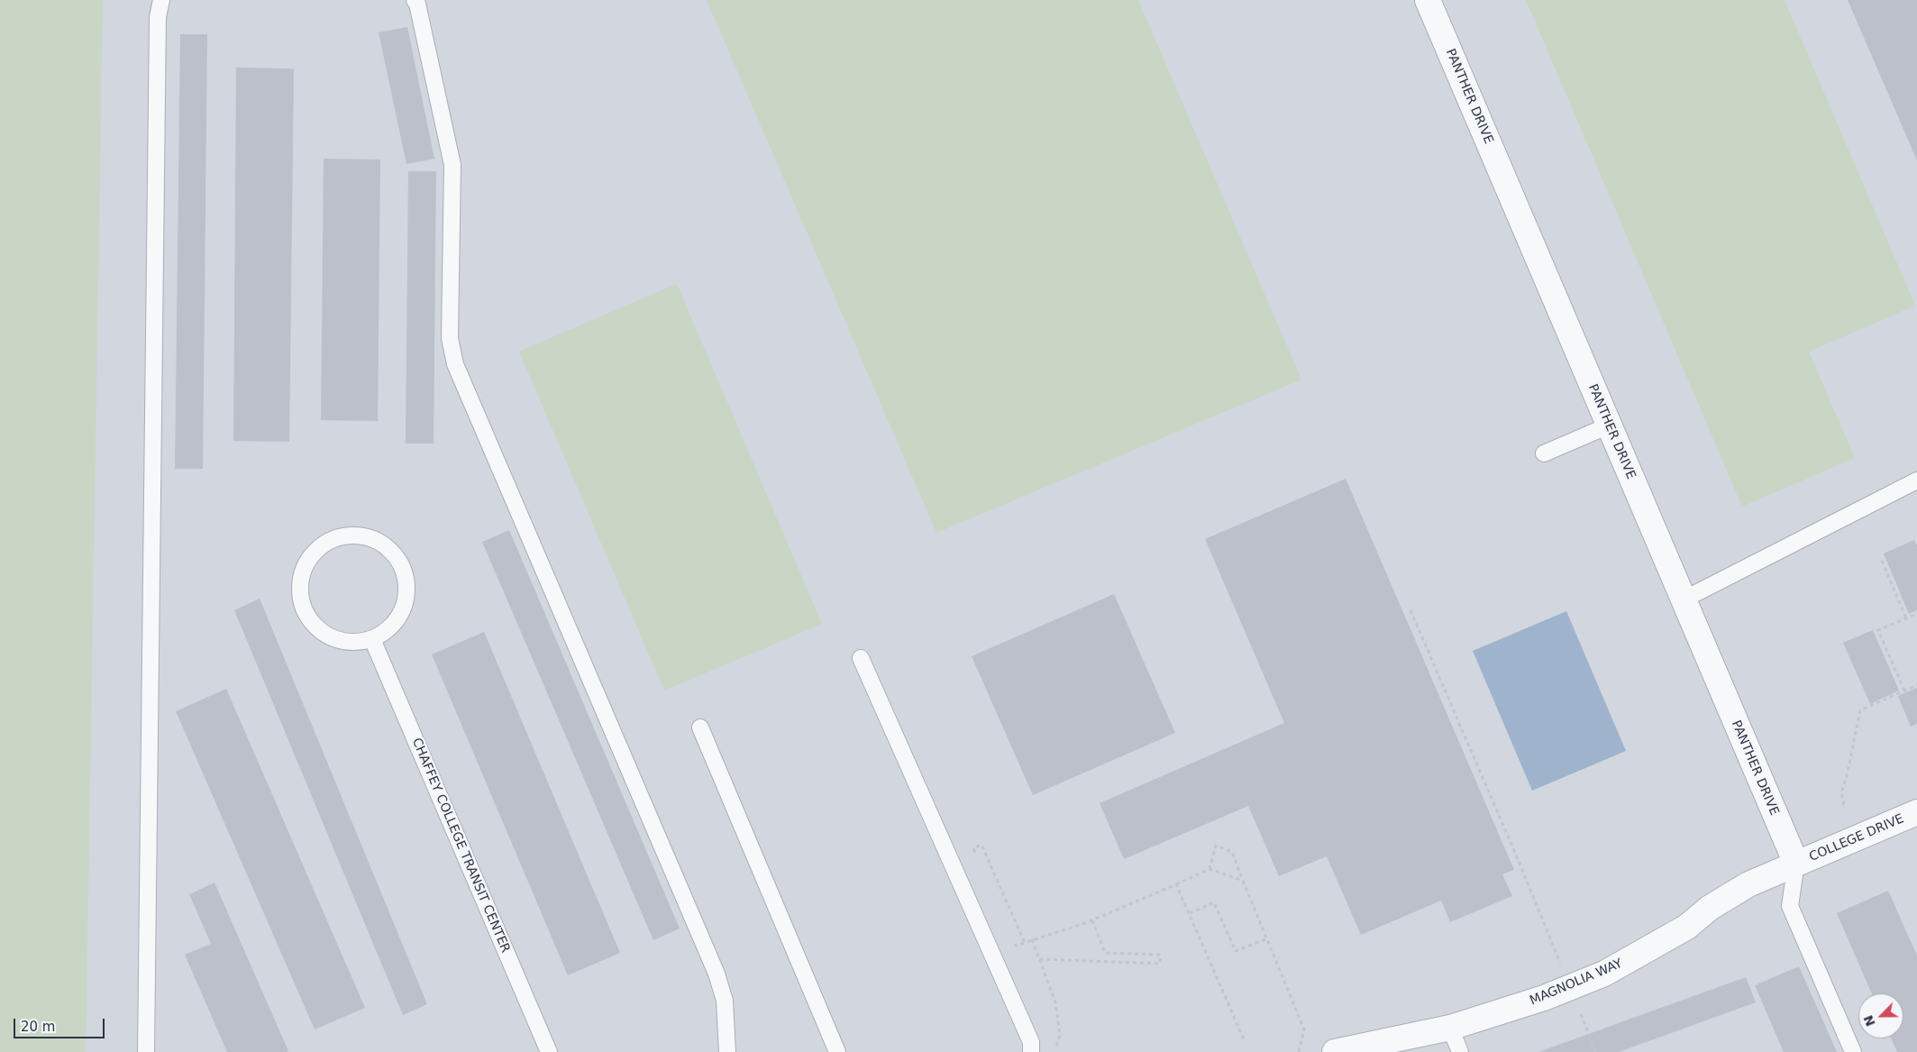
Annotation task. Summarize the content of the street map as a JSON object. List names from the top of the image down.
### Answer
{
  "streets": {
    "street": ["PANTHER DRIVE", "COLLEGE DRIVE", "MAGNOLIA WAY"],
    "lane": ["CHAFFEY COLLEGE TRANSIT CENTER"]
  },
  "crossings": [
    ["PANTHER DRIVE", "COLLEGE DRIVE"],
    ["PANTHER DRIVE", "MAGNOLIA WAY"],
    ["COLLEGE DRIVE", "MAGNOLIA WAY"]
  ],
  "scale_bar": "20 m",
  "north": "bottom left"
}
